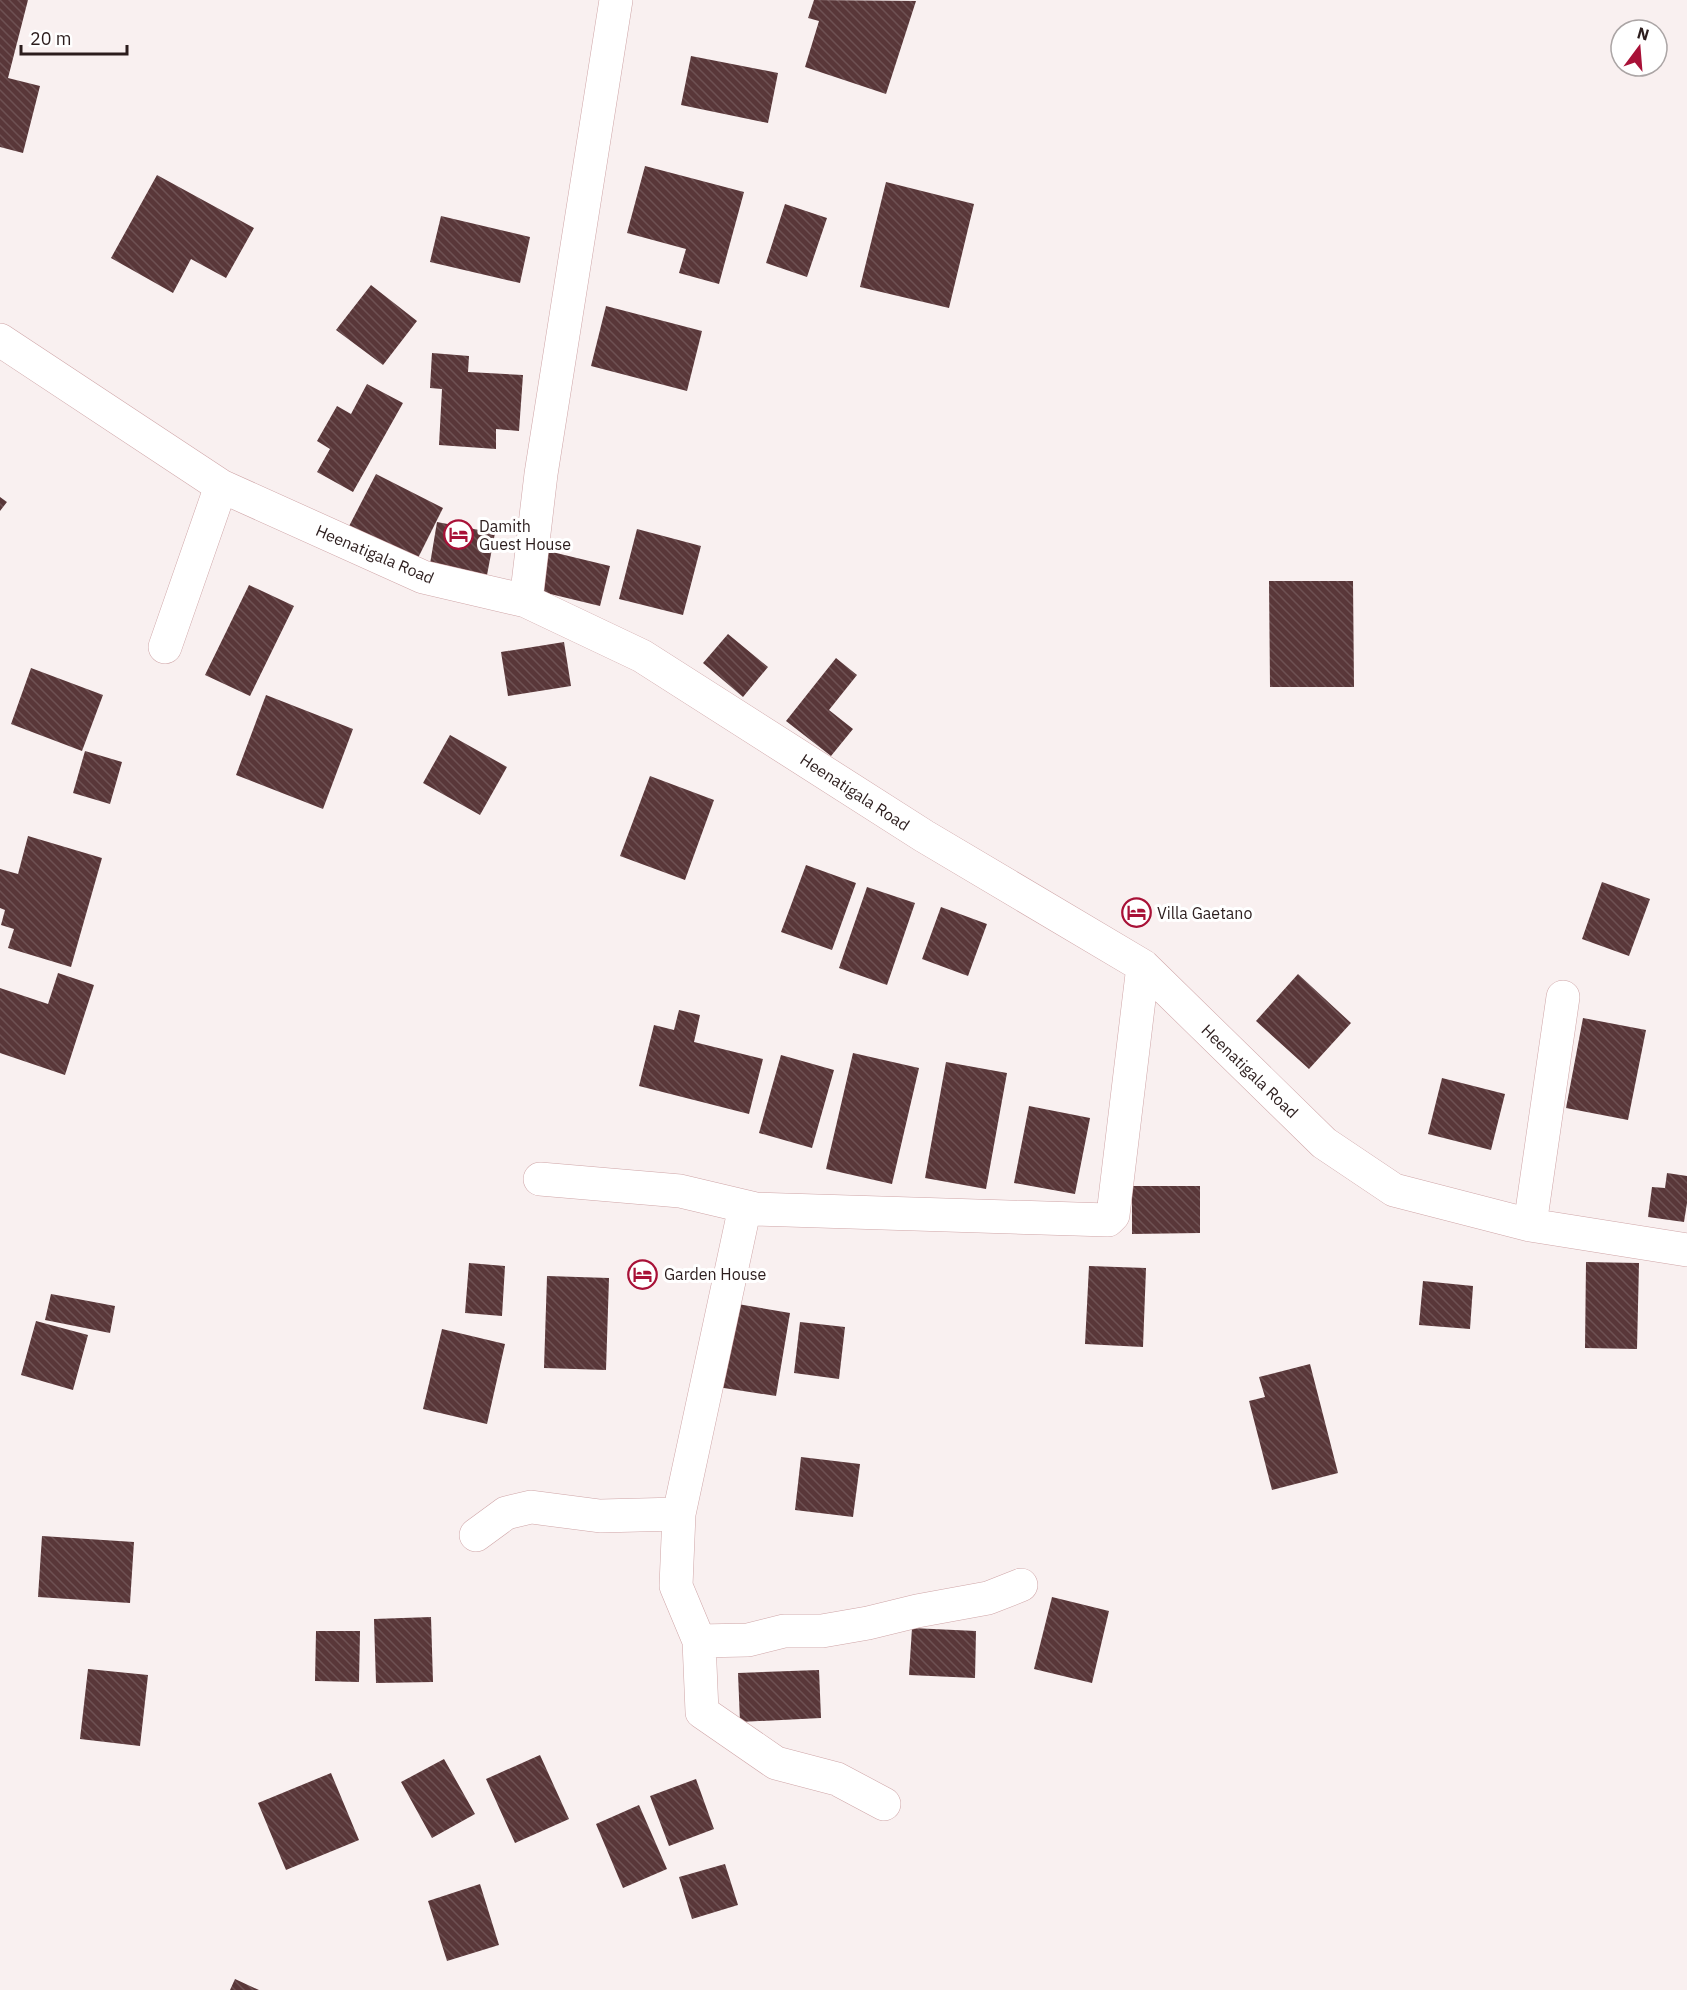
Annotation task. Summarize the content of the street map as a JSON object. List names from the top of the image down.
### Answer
{
  "streets": {
    "street": ["Heenatigala Road"]
  },
  "places": {
    "hotel": ["Damith Guest House", "Villa Gaetano", "Garden House"]
  },
  "scale_bar": "20 m",
  "north": "top"
}
